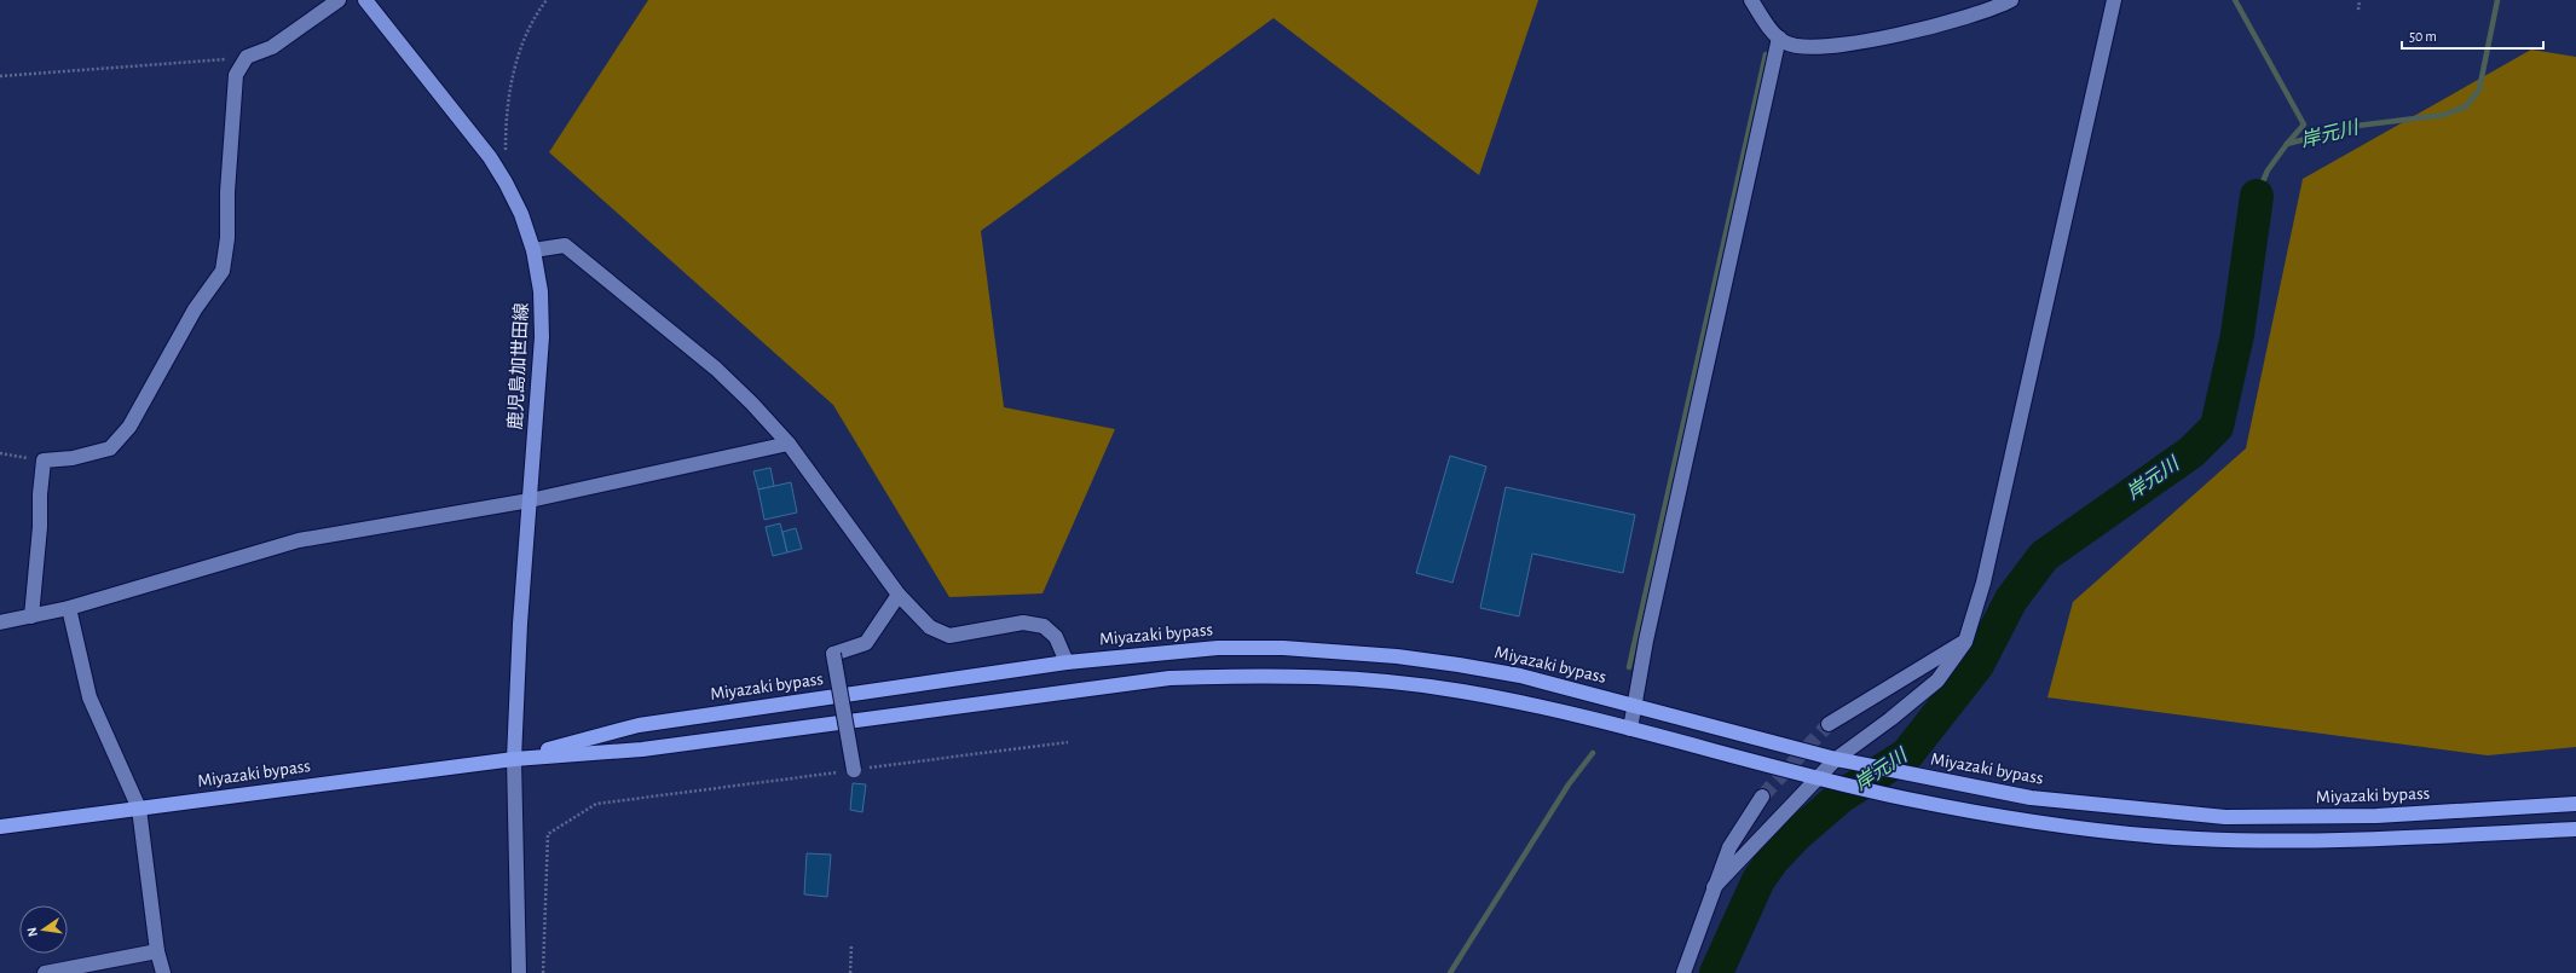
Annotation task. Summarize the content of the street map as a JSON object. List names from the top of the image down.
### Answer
{
  "streets": {
    "highway": ["Miyazaki bypass"],
    "main road": ["鹿児島加世田線"]
  },
  "crossings": [
    ["鹿児島加世田線", "Miyazaki bypass"]
  ],
  "water": ["岸元川"],
  "scale_bar": "50 m",
  "north": "left"
}
